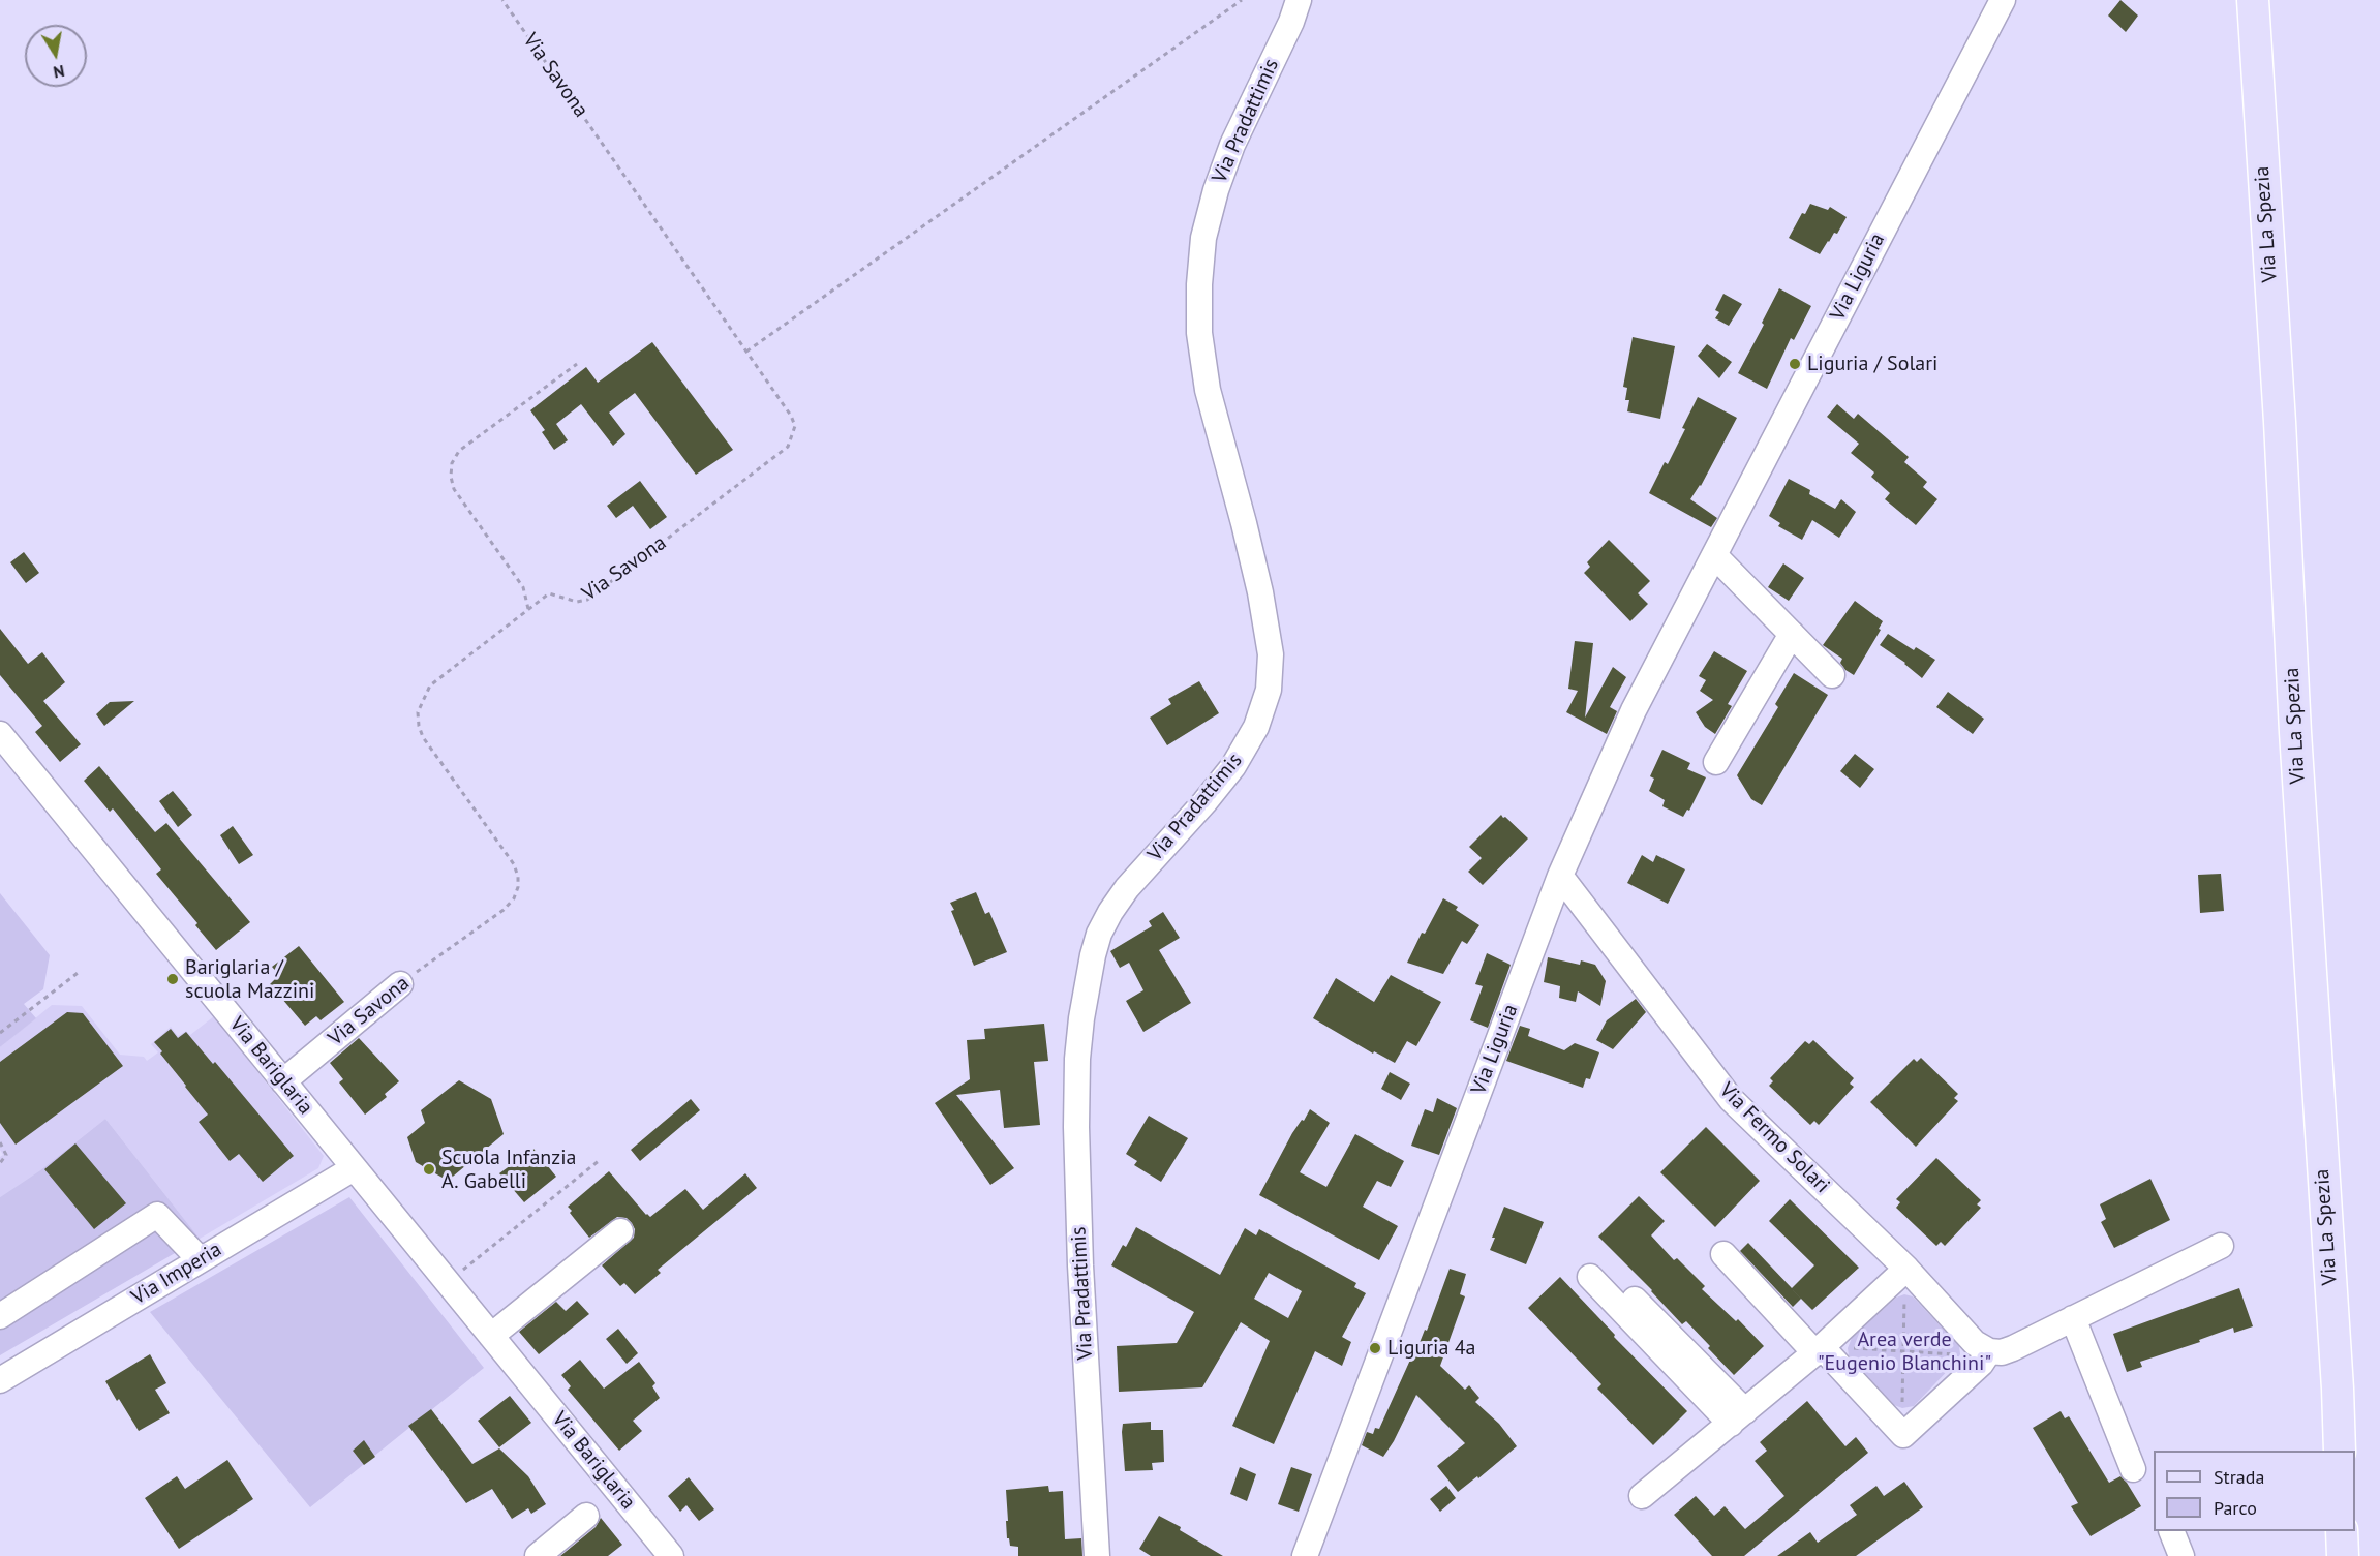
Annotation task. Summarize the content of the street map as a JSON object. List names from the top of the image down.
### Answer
{
  "streets": {
    "main road": ["Via La Spezia"],
    "street": [
      "Via Savona",
      "Via Pradattimis",
      "Via Liguria",
      "Via Bariglaria",
      "Via Fermo Solari",
      "Via Imperia"
    ]
  },
  "crossings": [
    ["Via Savona", "Via Bariglaria"],
    ["Via Liguria", "Via Fermo Solari"],
    ["Via Bariglaria", "Via Imperia"]
  ],
  "parks": ["Area verde \"Eugenio Blanchini\""],
  "places": [
    "Liguria / Solari",
    "Bariglaria / scuola Mazzini",
    "Scuola Infanzia A. Gabelli",
    "Liguria 4a"
  ],
  "legend": ["Strada", "Parco"],
  "north": "bottom"
}
